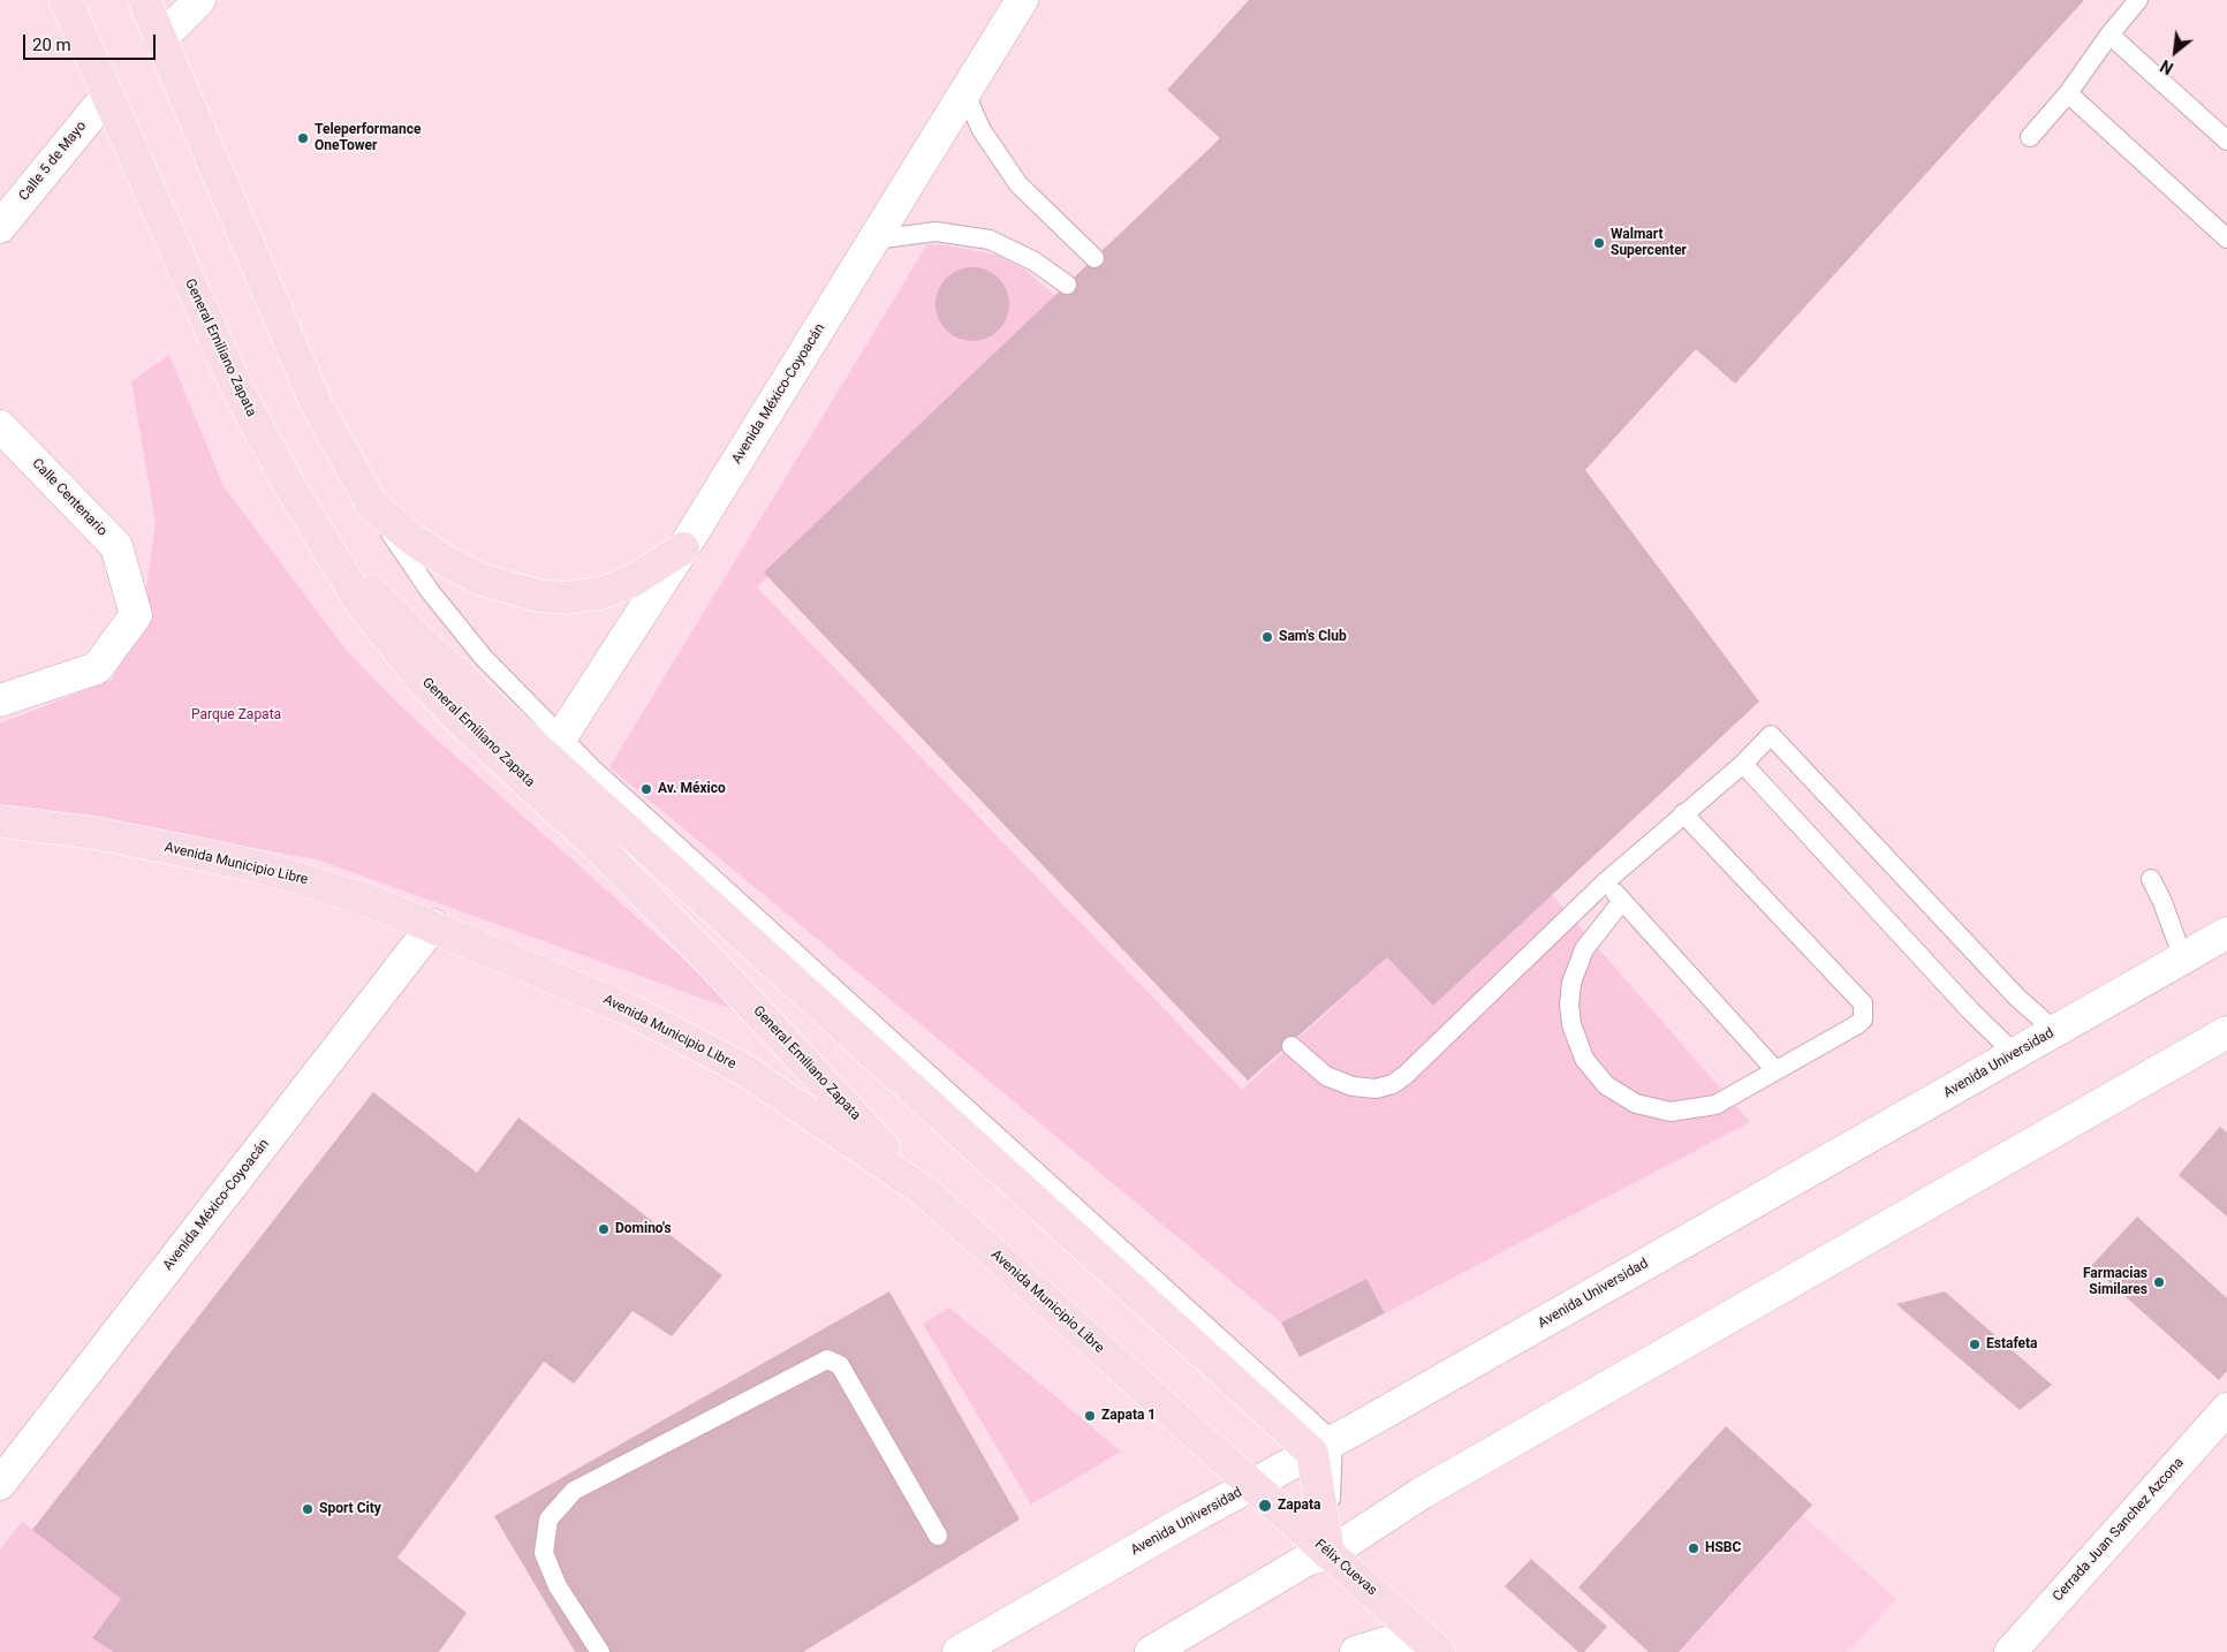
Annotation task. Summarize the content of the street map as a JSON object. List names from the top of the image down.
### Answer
{
  "streets": {
    "main road": [
      "Calle 5 de Mayo",
      "General Emiliano Zapata",
      "Avenida México-Coyoacán",
      "Calle Centenario",
      "Avenida Municipio Libre",
      "Avenida Universidad",
      "Cerrada Juan Sanchez Azcona",
      "Félix Cuevas"
    ]
  },
  "crossings": [
    ["Calle 5 de Mayo", "General Emiliano Zapata"],
    ["General Emiliano Zapata", "Avenida México-Coyoacán"],
    ["General Emiliano Zapata", "Avenida Municipio Libre"],
    ["Avenida México-Coyoacán", "Avenida Municipio Libre"],
    ["Avenida Municipio Libre", "Avenida Universidad"],
    ["Avenida Municipio Libre", "Félix Cuevas"],
    ["Avenida Universidad", "Félix Cuevas"]
  ],
  "parks": ["Parque Zapata"],
  "places": [
    "Teleperformance OneTower",
    "Walmart Supercenter",
    "Sam's Club",
    "Av. México",
    "Domino's",
    "Farmacias Similares",
    "Estafeta",
    "Zapata 1",
    "Zapata",
    "Sport City",
    "HSBC"
  ],
  "scale_bar": "20 m",
  "north": "bottom left"
}
